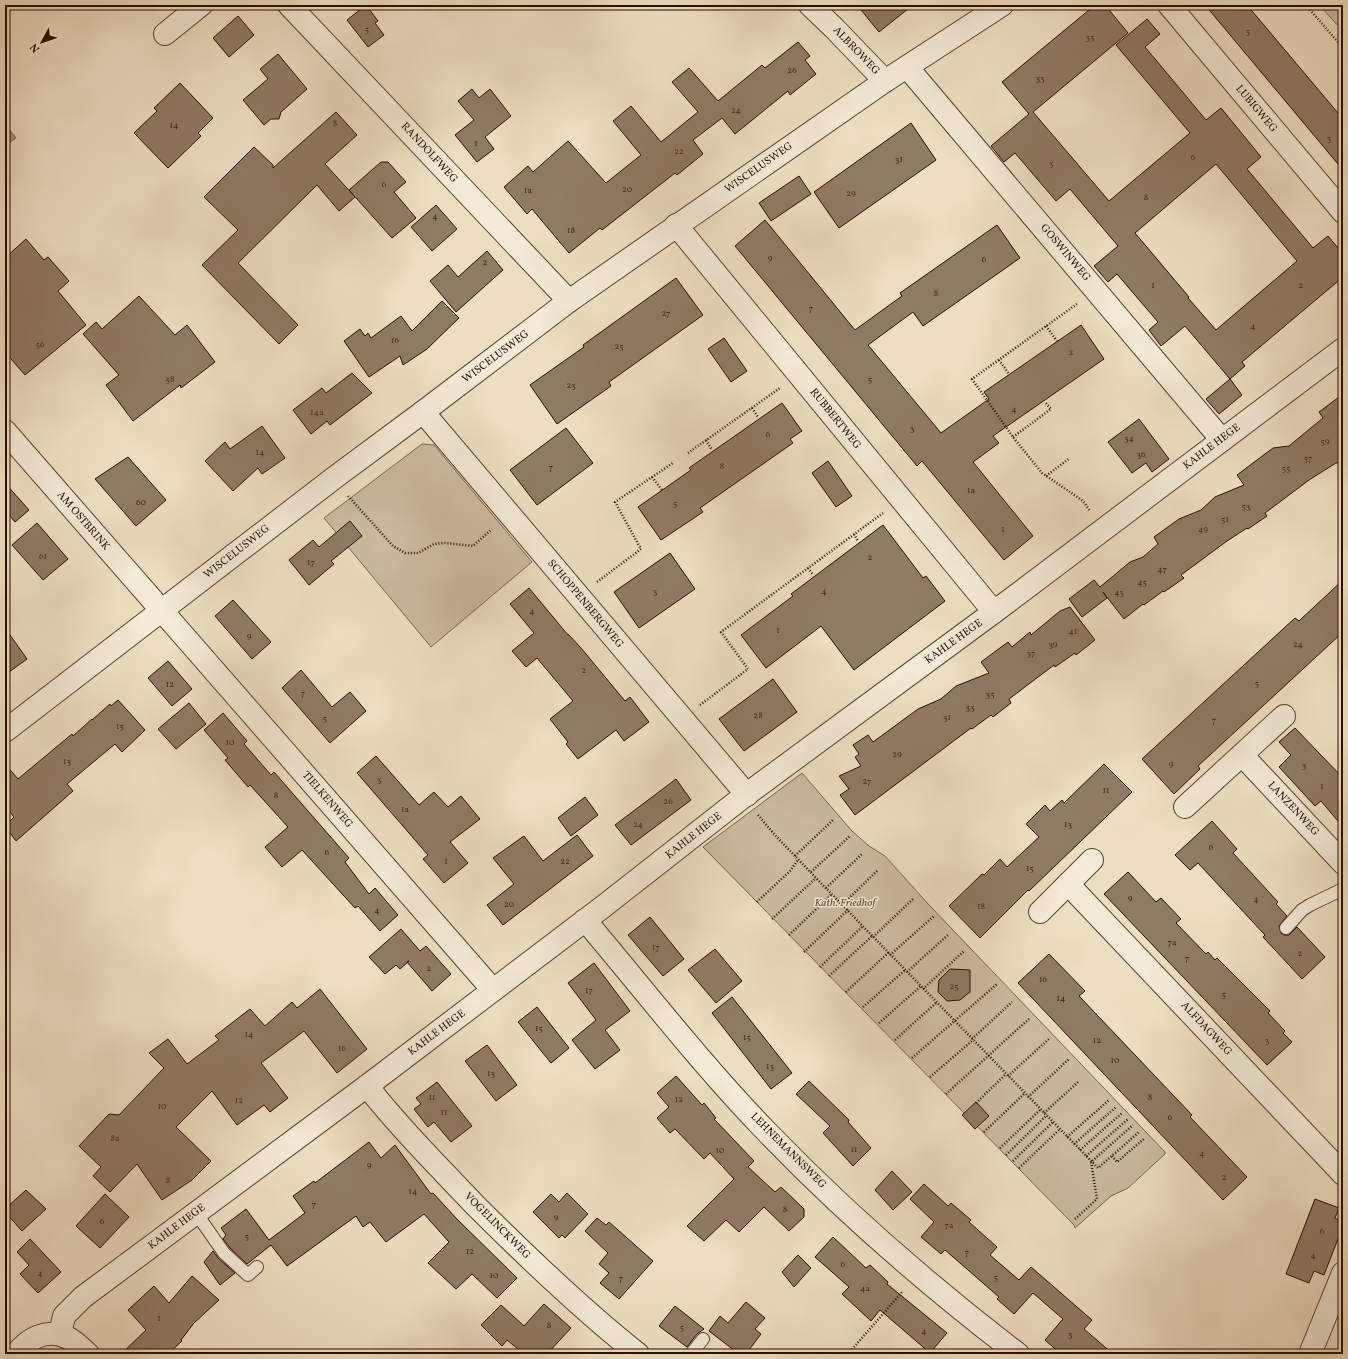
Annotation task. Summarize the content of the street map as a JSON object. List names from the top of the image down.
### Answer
{
  "streets": {
    "street": [
      "ALBROWEG",
      "LUBIGWEG",
      "RANDOLFWEG",
      "WISCELUSWEG",
      "GOSWINWEG",
      "RUBBERTWEG",
      "KAHLE HEGE",
      "AM OSTBRINK",
      "SCHOPPENBERGWEG",
      "TIELKENWEG",
      "LANZENWEG",
      "ALFDAGWEG",
      "LEHNEMANNSWEG",
      "VOGELINCKWEG"
    ]
  },
  "crossings": [
    ["ALBROWEG", "WISCELUSWEG"],
    ["RANDOLFWEG", "WISCELUSWEG"],
    ["WISCELUSWEG", "GOSWINWEG"],
    ["WISCELUSWEG", "RUBBERTWEG"],
    ["WISCELUSWEG", "AM OSTBRINK"],
    ["WISCELUSWEG", "SCHOPPENBERGWEG"],
    ["WISCELUSWEG", "TIELKENWEG"],
    ["GOSWINWEG", "KAHLE HEGE"],
    ["RUBBERTWEG", "KAHLE HEGE"],
    ["KAHLE HEGE", "SCHOPPENBERGWEG"],
    ["KAHLE HEGE", "TIELKENWEG"],
    ["KAHLE HEGE", "LEHNEMANNSWEG"],
    ["KAHLE HEGE", "VOGELINCKWEG"],
    ["AM OSTBRINK", "TIELKENWEG"]
  ],
  "parks": ["Kath. Friedhof"],
  "house_numbers": [
    "5",
    "5",
    "35",
    "26",
    "33",
    "24",
    "8",
    "14",
    "3",
    "1",
    "22",
    "6",
    "31",
    "3",
    "6",
    "20",
    "1a",
    "29",
    "8",
    "4",
    "18",
    "9",
    "6",
    "2",
    "1",
    "2",
    "8",
    "7",
    "27",
    "4",
    "16",
    "56",
    "25",
    "2",
    "58",
    "5",
    "23",
    "4",
    "14a",
    "3",
    "6",
    "34",
    "59",
    "14",
    "36",
    "57",
    "8",
    "7",
    "55",
    "1a",
    "60",
    "5",
    "53",
    "51",
    "1",
    "49",
    "61",
    "2",
    "17",
    "47",
    "45",
    "3",
    "4",
    "43",
    "4",
    "1",
    "41",
    "9",
    "39",
    "24",
    "37",
    "2",
    "5",
    "12",
    "7",
    "35",
    "33",
    "28",
    "31",
    "5",
    "7",
    "15",
    "10",
    "29",
    "13",
    "9",
    "3",
    "3",
    "27",
    "1",
    "11",
    "8",
    "26",
    "1a",
    "24",
    "13",
    "6",
    "6",
    "1",
    "22",
    "15",
    "9",
    "4",
    "20",
    "18",
    "4",
    "7a",
    "17",
    "2",
    "7",
    "2",
    "16",
    "25",
    "17",
    "5",
    "14",
    "15",
    "14",
    "15",
    "12",
    "3",
    "16",
    "10",
    "13",
    "13",
    "11",
    "8",
    "12",
    "12",
    "10",
    "11",
    "6",
    "8a",
    "11",
    "10",
    "4",
    "9",
    "2",
    "8",
    "14",
    "7",
    "8",
    "9",
    "6",
    "7a",
    "6",
    "5",
    "12",
    "7",
    "4",
    "6",
    "4",
    "10",
    "5",
    "7",
    "4a",
    "1",
    "8",
    "5",
    "4",
    "3"
  ],
  "north": "bottom left"
}
